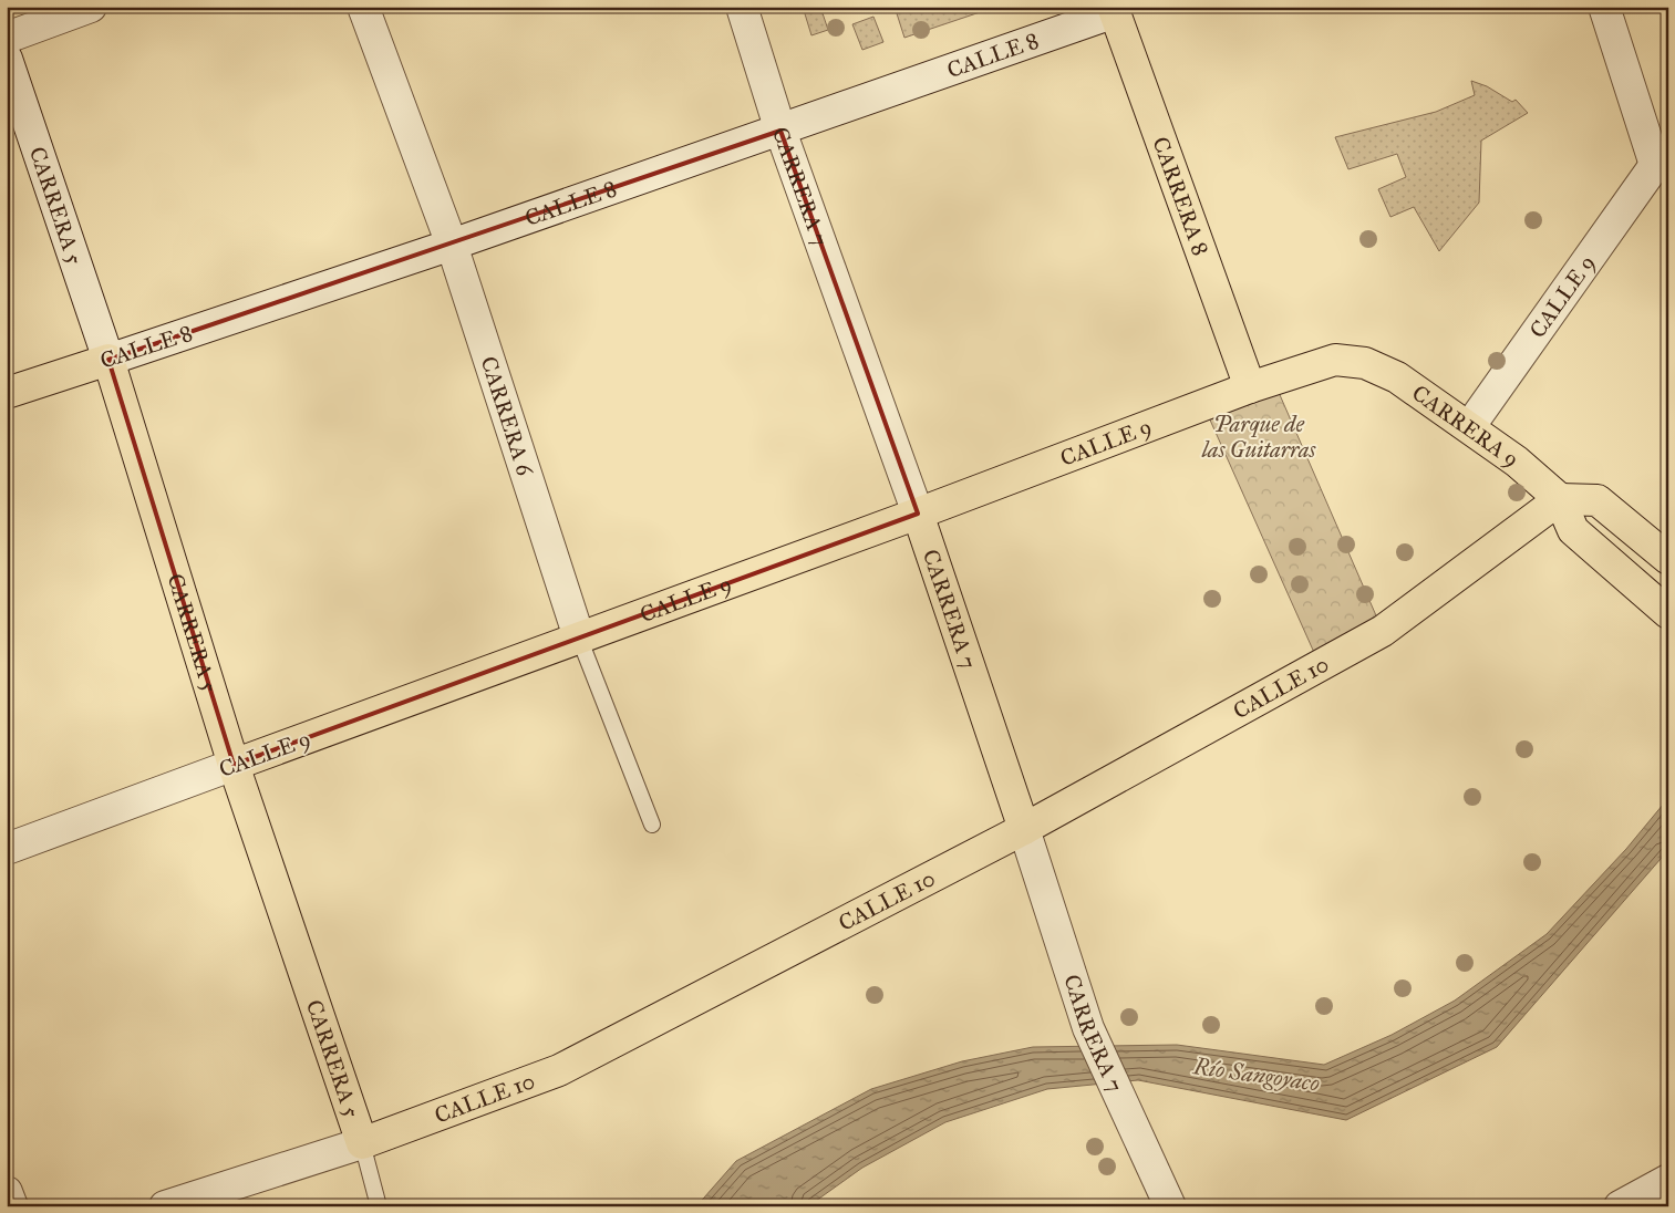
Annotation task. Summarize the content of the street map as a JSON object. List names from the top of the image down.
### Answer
{
  "streets": {
    "main road": [
      "CALLE 8",
      "CARRERA 7",
      "CARRERA 8",
      "CARRERA 5",
      "CALLE 9",
      "CARRERA 9",
      "CALLE 10"
    ],
    "street": ["CARRERA 6"]
  },
  "crossings": [
    ["CALLE 8", "CARRERA 7"],
    ["CALLE 8", "CARRERA 8"],
    ["CALLE 8", "CARRERA 5"],
    ["CALLE 8", "CARRERA 6"],
    ["CARRERA 7", "CALLE 9"],
    ["CARRERA 7", "CALLE 10"],
    ["CARRERA 8", "CALLE 9"],
    ["CARRERA 5", "CALLE 9"],
    ["CARRERA 5", "CALLE 10"],
    ["CALLE 9", "CARRERA 6"],
    ["CALLE 9", "CARRERA 9"],
    ["CARRERA 9", "CALLE 10"]
  ],
  "water": ["Río Sangoyaco"],
  "parks": ["Parque de las Guitarras"]
}
